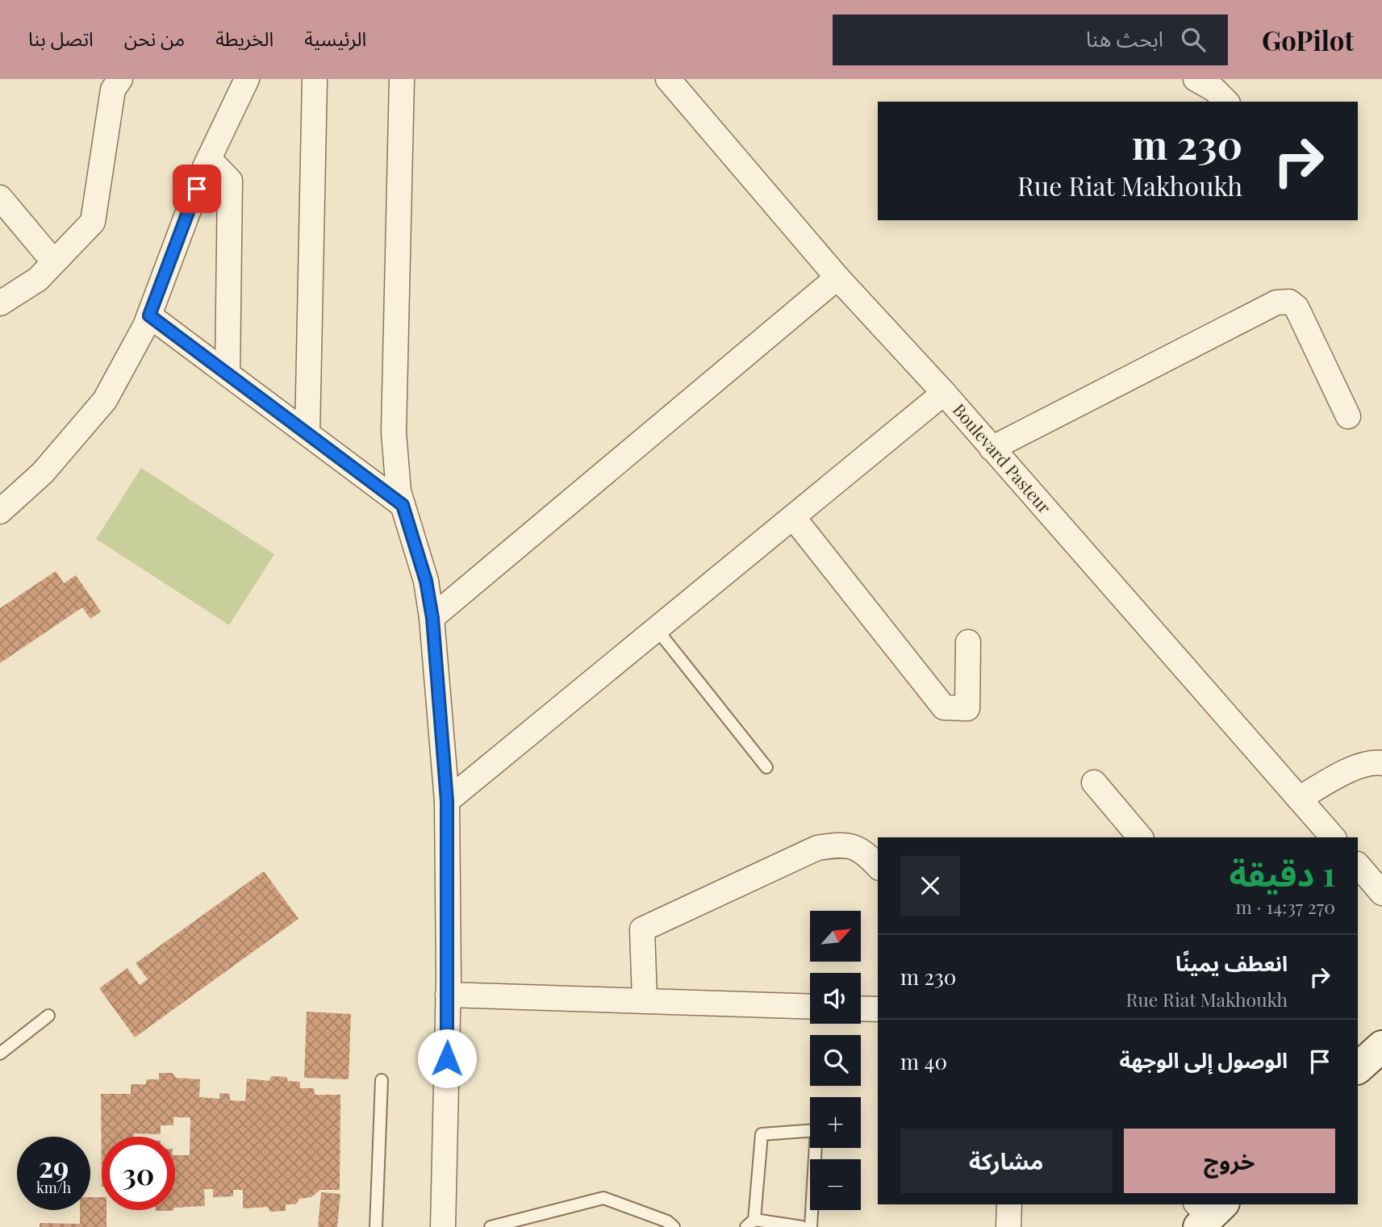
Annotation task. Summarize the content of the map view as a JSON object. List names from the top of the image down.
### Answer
{
  "streets": {
    "street": ["Boulevard Pasteur"]
  },
  "north": "top right",
  "page": {
    "header": "GoPilot",
    "search": "ابحث هنا",
    "nav": [
      "الرئيسية",
      "الخريطة",
      "من نحن",
      "اتصل بنا"
    ],
    "turn": ["230 m", "Rue Riat Makhoukh"],
    "heading": ["1 دقيقة", "270 m · 14:37"],
    "map_buttons": ["+", "−"],
    "list": [
      {
        "name": "انعطف يمينًا",
        "note": "Rue Riat Makhoukh",
        "value": "230 m"
      },
      {
        "name": "الوصول إلى الوجهة",
        "value": "40 m"
      }
    ],
    "buttons": ["خروج", "مشاركة"],
    "speed": "29 km/h",
    "limit": "30"
  }
}
